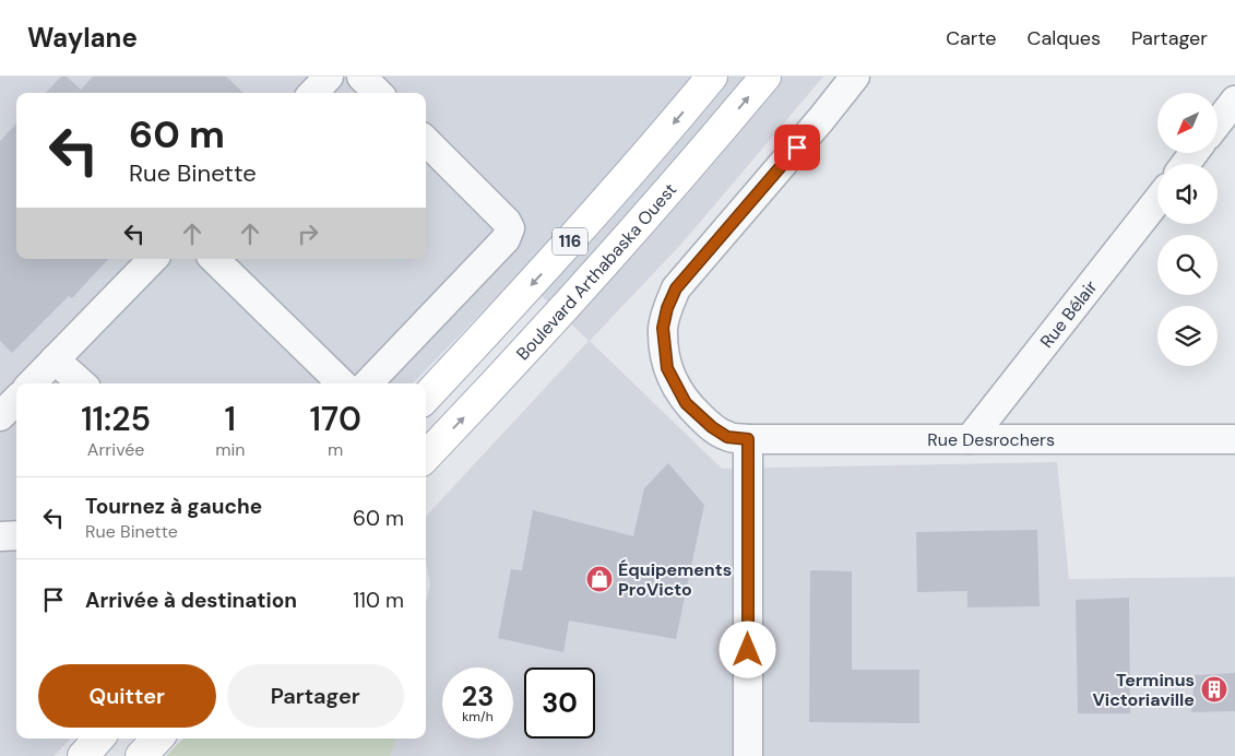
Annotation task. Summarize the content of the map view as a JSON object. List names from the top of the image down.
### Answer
{
  "streets": {
    "main road": ["116", "Boulevard Arthabaska Ouest"],
    "street": ["Rue Bélair", "Rue Desrochers"]
  },
  "crossings": [
    ["Rue Bélair", "Rue Desrochers"]
  ],
  "places": {
    "shop": ["Équipements ProVicto"],
    "building": ["Terminus Victoriaville"]
  },
  "north": "bottom left",
  "page": {
    "header": "Waylane",
    "nav": ["Carte", "Calques", "Partager"],
    "turn": ["60 m", "Rue Binette"],
    "eta": [
      "11:25",
      "Arrivée",
      "1",
      "min",
      "170",
      "m"
    ],
    "list": [
      {
        "name": "Tournez à gauche",
        "note": "Rue Binette",
        "value": "60 m"
      },
      {
        "name": "Arrivée à destination",
        "value": "110 m"
      }
    ],
    "buttons": ["Quitter", "Partager"],
    "speed": "23 km/h",
    "limit": "30"
  }
}
